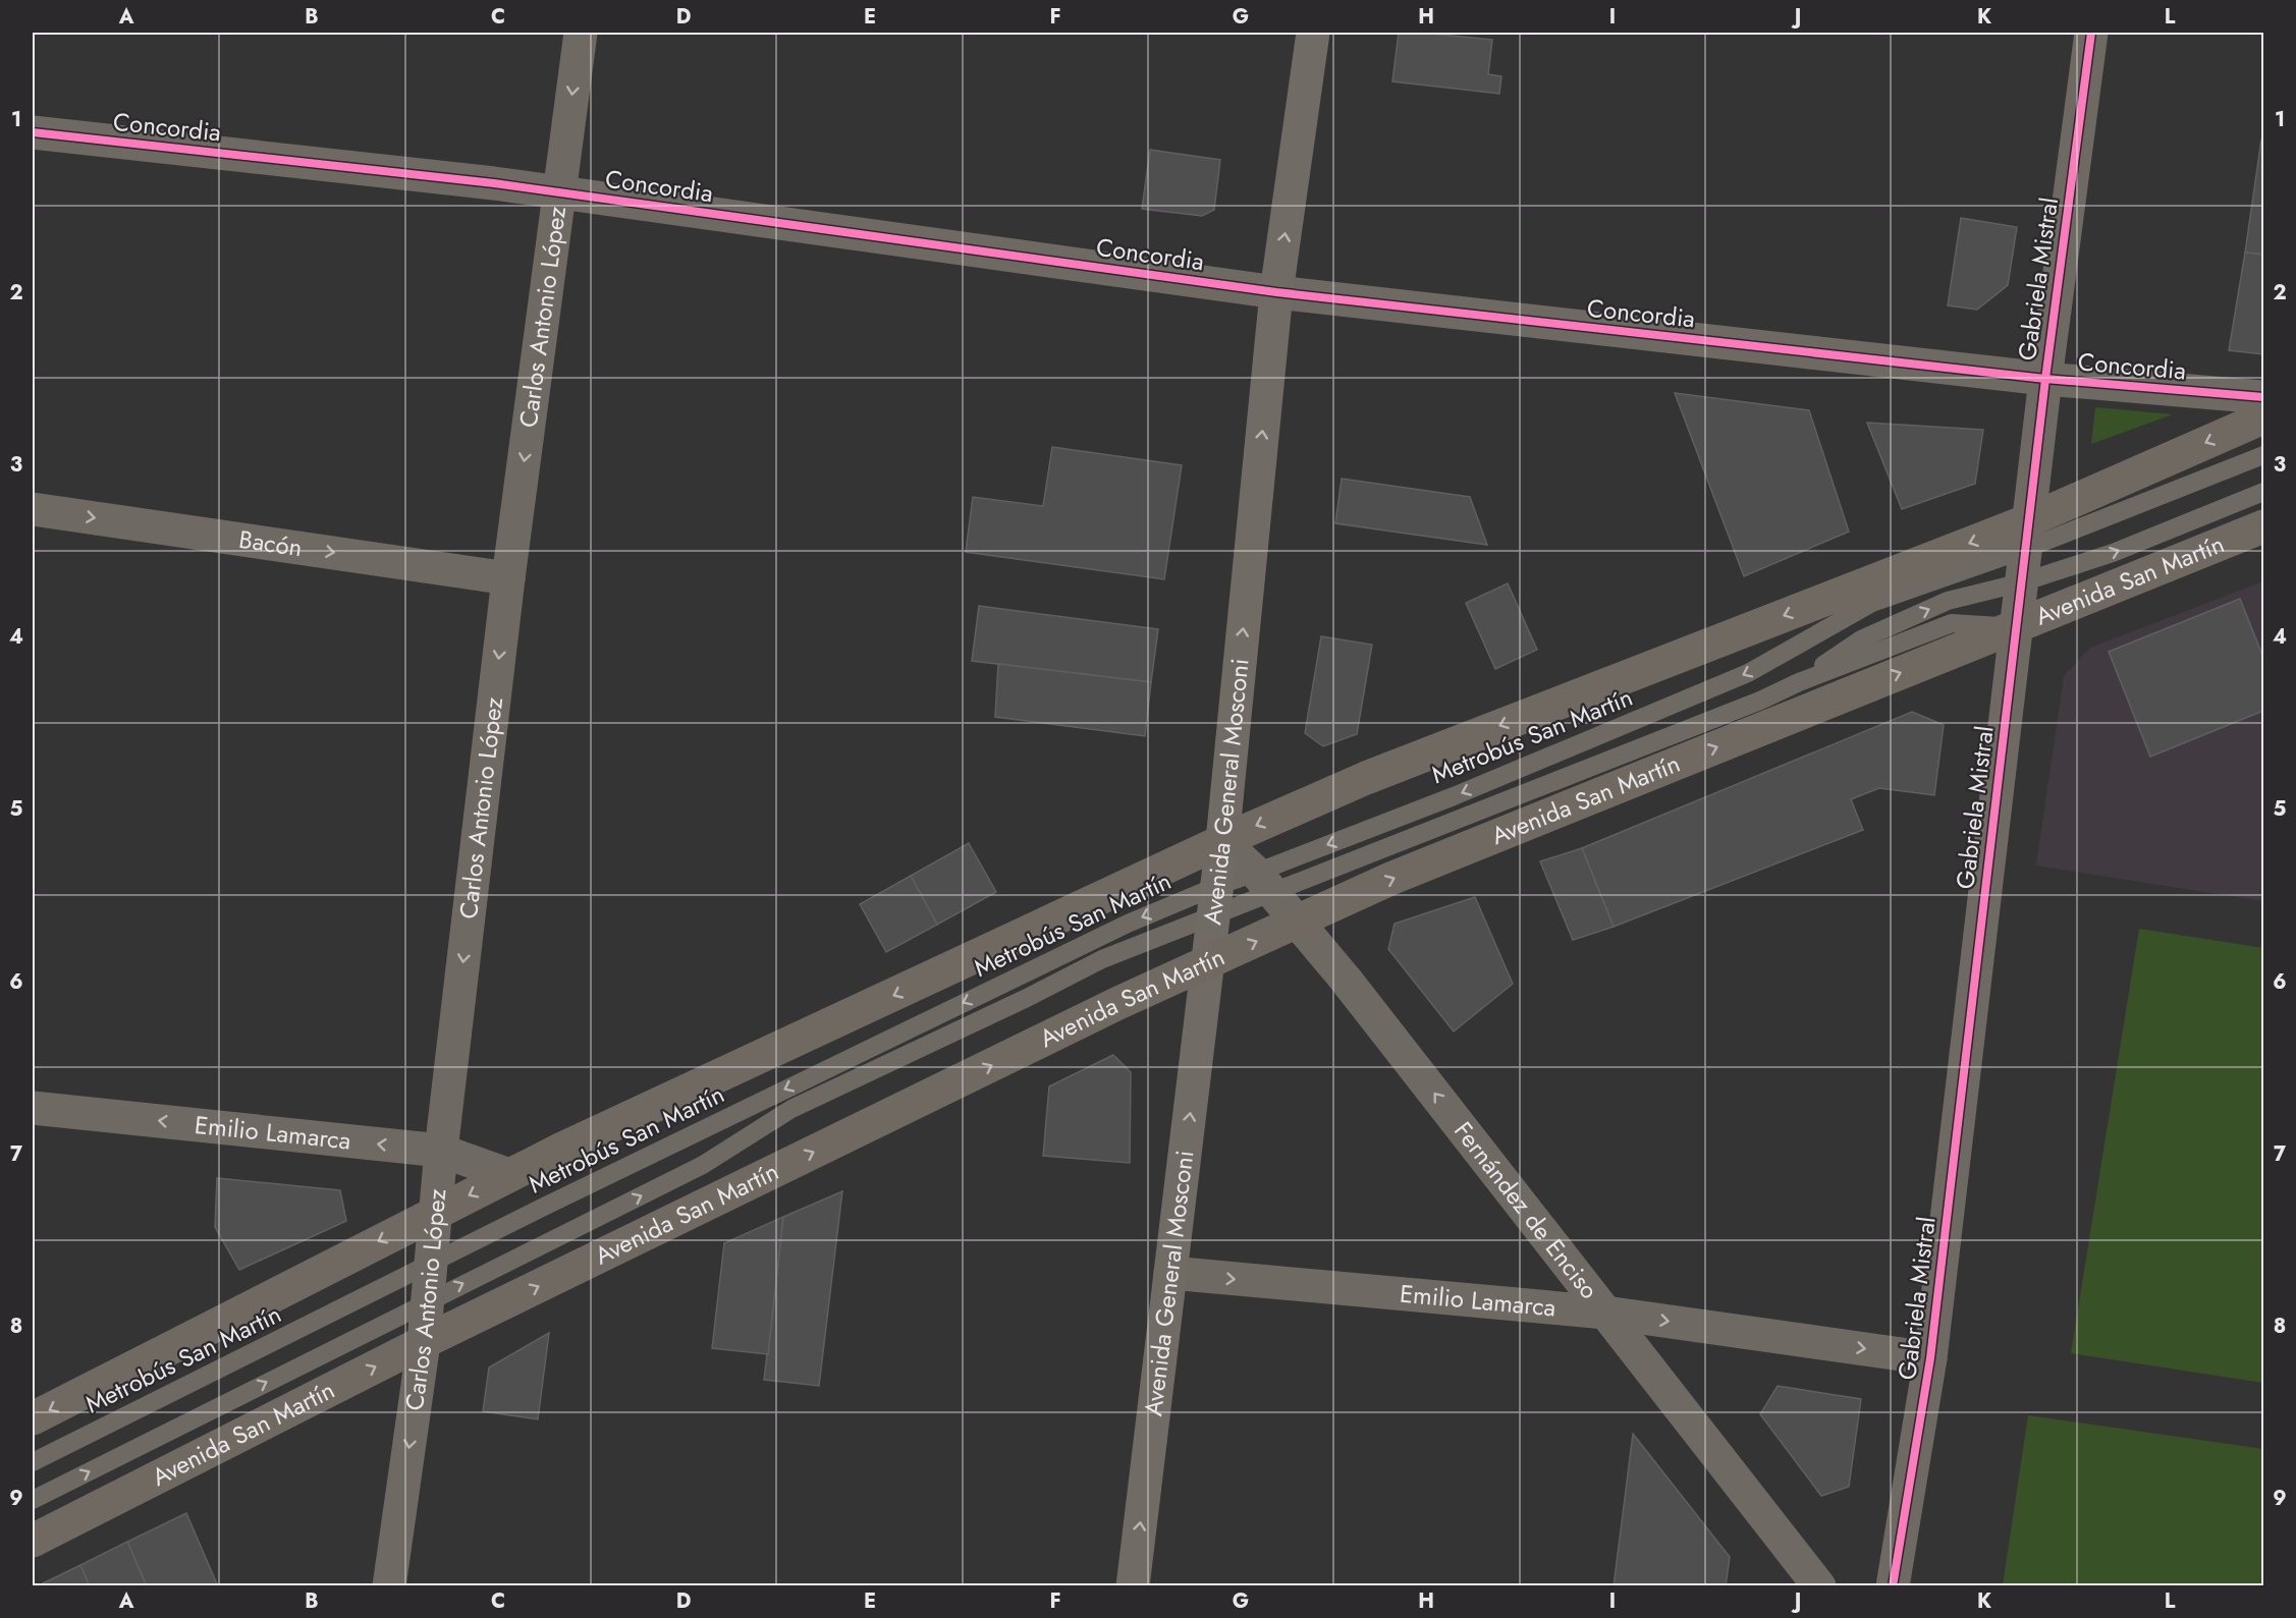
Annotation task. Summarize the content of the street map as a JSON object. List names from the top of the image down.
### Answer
{
  "streets": {
    "main road": ["Avenida San Martín", "Avenida General Mosconi"],
    "street": [
      "Concordia",
      "Gabriela Mistral",
      "Carlos Antonio López",
      "Bacón",
      "Emilio Lamarca",
      "Fernández de Enciso"
    ],
    "lane": ["Metrobús San Martín"]
  },
  "crossings": [
    ["Concordia", "Gabriela Mistral"],
    ["Concordia", "Carlos Antonio López"],
    ["Concordia", "Avenida General Mosconi"],
    ["Gabriela Mistral", "Avenida San Martín"],
    ["Gabriela Mistral", "Metrobús San Martín"],
    ["Gabriela Mistral", "Emilio Lamarca"],
    ["Carlos Antonio López", "Bacón"],
    ["Carlos Antonio López", "Avenida San Martín"],
    ["Carlos Antonio López", "Metrobús San Martín"],
    ["Carlos Antonio López", "Emilio Lamarca"],
    ["Avenida San Martín", "Metrobús San Martín"],
    ["Avenida San Martín", "Avenida General Mosconi"],
    ["Avenida San Martín", "Fernández de Enciso"],
    ["Metrobús San Martín", "Avenida General Mosconi"],
    ["Metrobús San Martín", "Fernández de Enciso"],
    ["Avenida General Mosconi", "Emilio Lamarca"],
    ["Avenida General Mosconi", "Fernández de Enciso"],
    ["Emilio Lamarca", "Fernández de Enciso"]
  ],
  "one_way": [
    "Carlos Antonio López",
    "Bacón",
    "Avenida General Mosconi",
    "Fernández de Enciso"
  ],
  "grid": {
    "columns": [
      "A",
      "B",
      "C",
      "D",
      "E",
      "F",
      "G",
      "H",
      "I",
      "J",
      "K",
      "L"
    ],
    "rows": [
      "1",
      "2",
      "3",
      "4",
      "5",
      "6",
      "7",
      "8",
      "9"
    ]
  }
}
